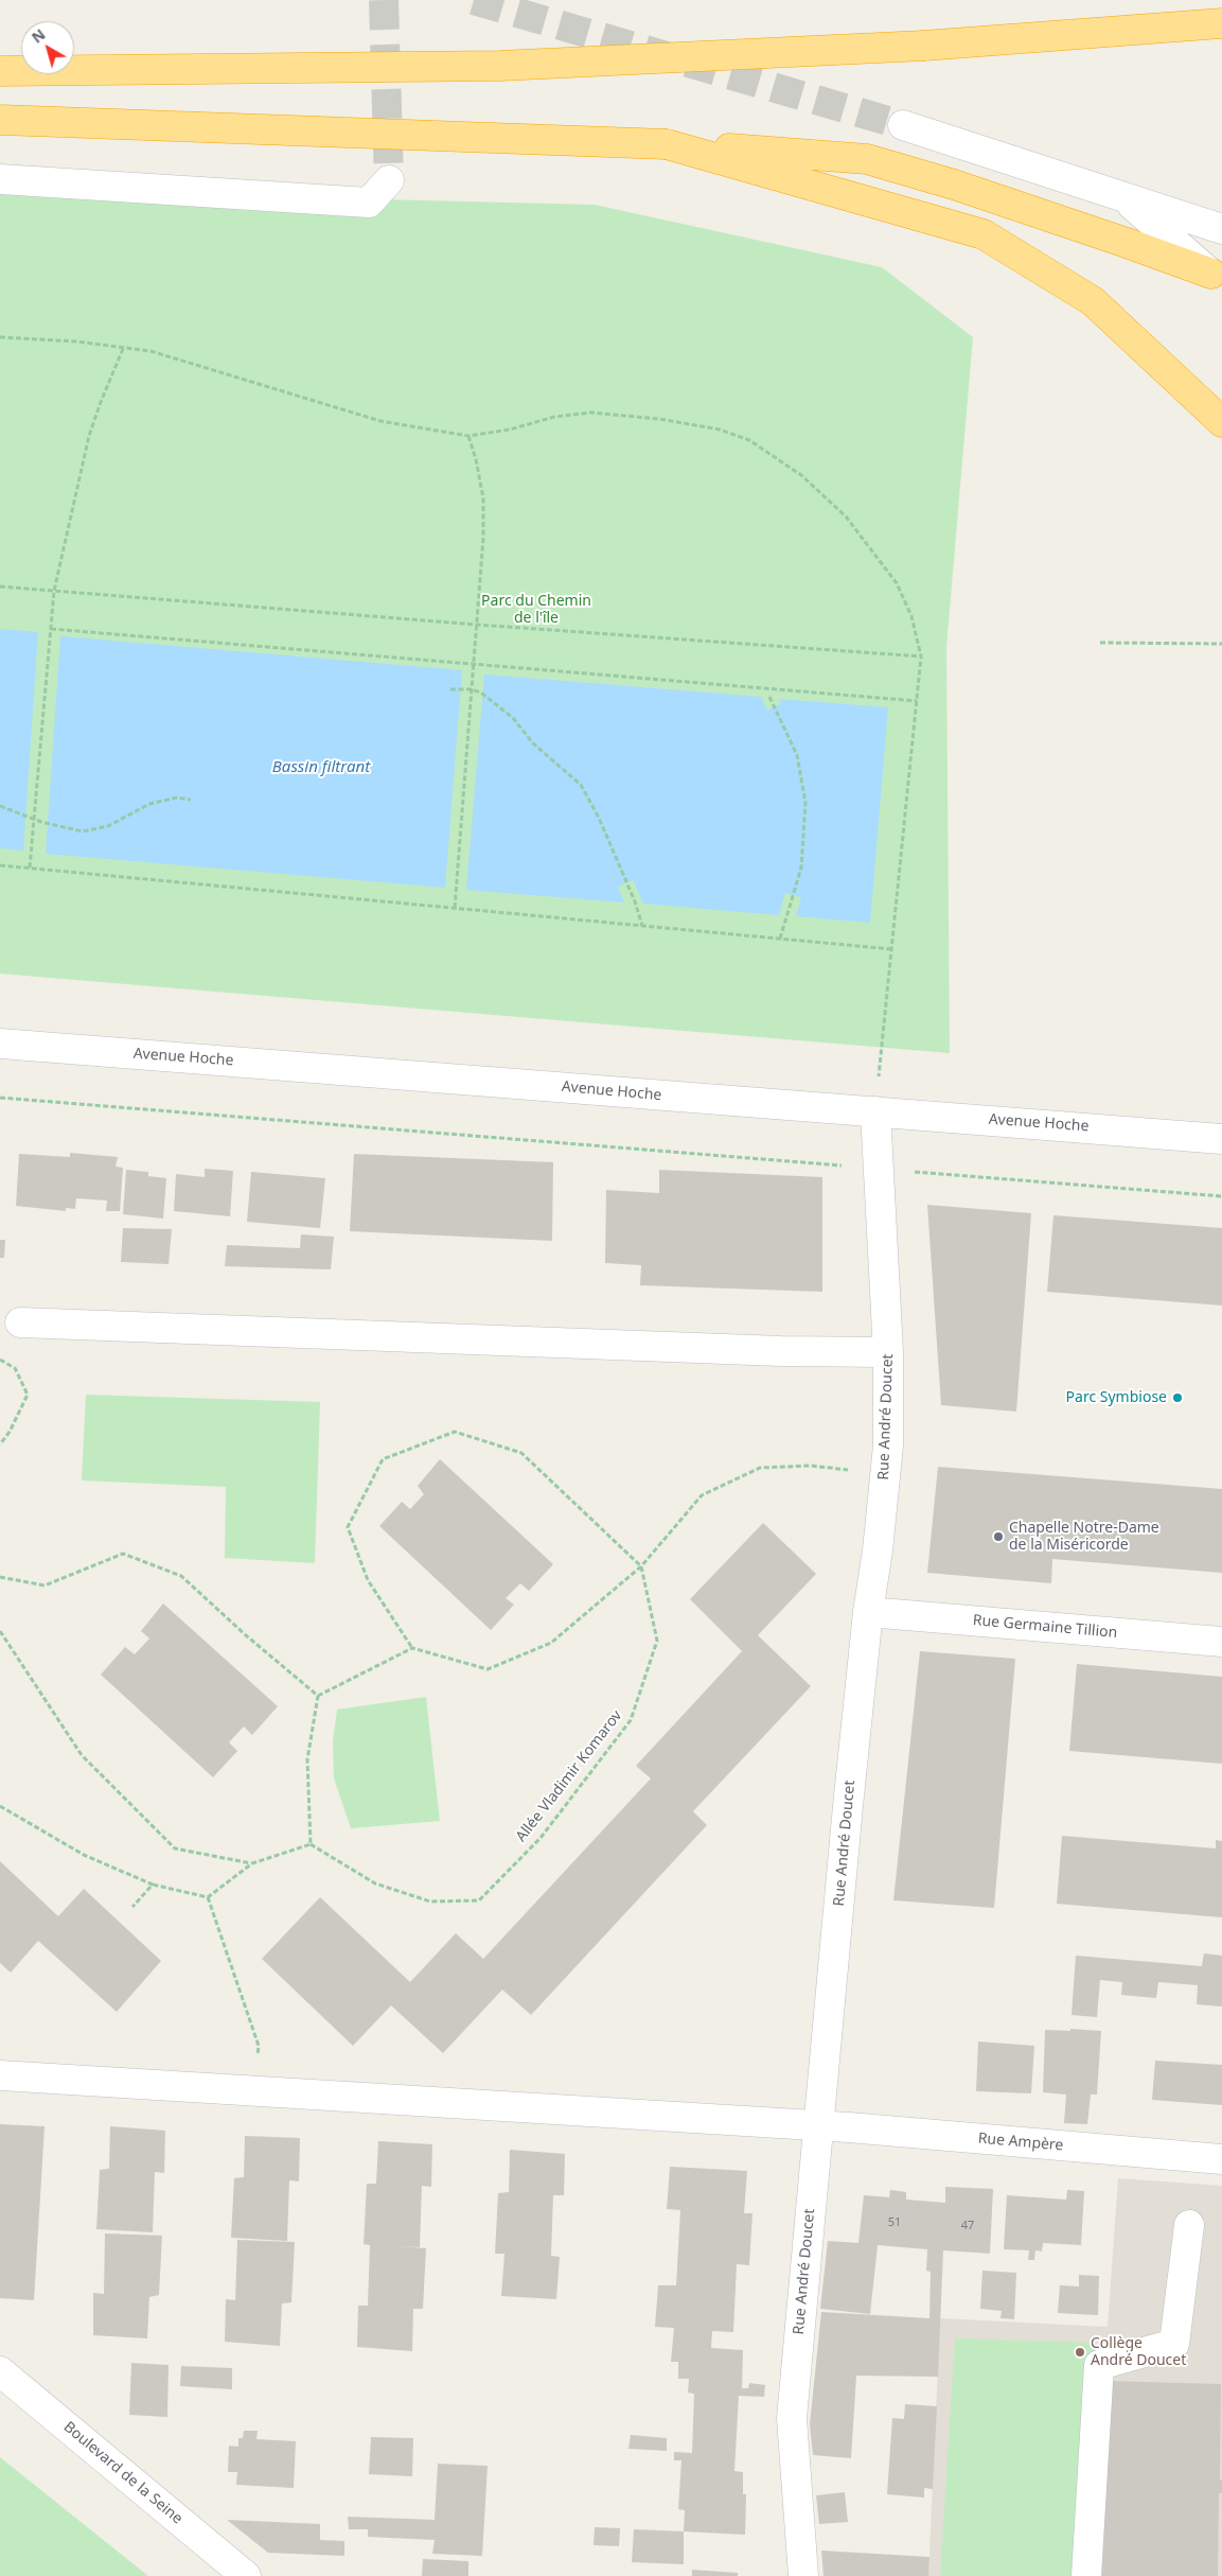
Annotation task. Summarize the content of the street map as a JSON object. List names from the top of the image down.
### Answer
{
  "streets": {
    "street": [
      "Avenue Hoche",
      "Rue André Doucet",
      "Rue Germaine Tillion",
      "Rue Ampère",
      "Boulevard de la Seine"
    ],
    "path": ["Allée Vladimir Komarov"]
  },
  "crossings": [
    ["Avenue Hoche", "Rue André Doucet"],
    ["Rue André Doucet", "Rue Germaine Tillion"],
    ["Rue André Doucet", "Rue Ampère"]
  ],
  "water": ["Bassin filtrant"],
  "parks": ["Parc du Chemin de l'île"],
  "places": ["Parc Symbiose", "Chapelle Notre-Dame de la Miséricorde", "Collège André Doucet"],
  "house_numbers": ["51", "47"],
  "north": "top left"
}
